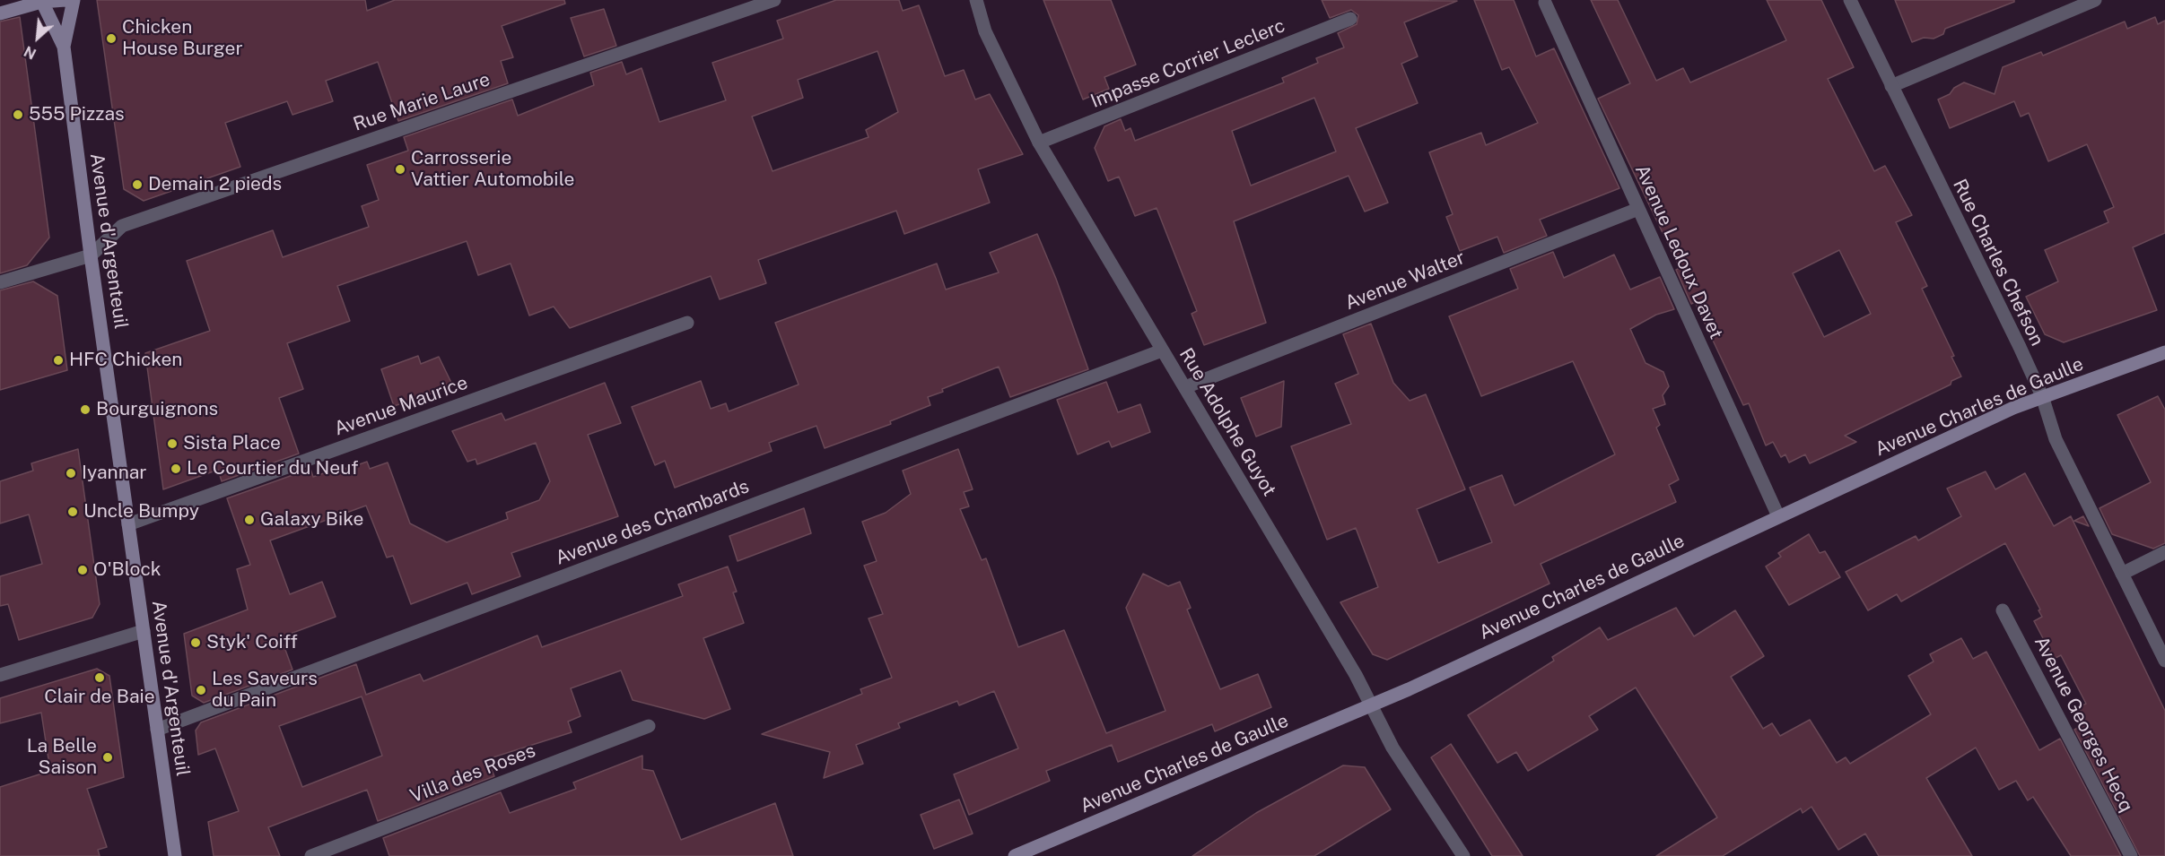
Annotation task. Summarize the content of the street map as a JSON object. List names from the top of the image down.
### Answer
{
  "streets": {
    "street": [
      "Impasse Corrier Leclerc",
      "Rue Marie Laure",
      "Avenue d'Argenteuil",
      "Avenue Ledoux Davet",
      "Rue Charles Chefson",
      "Avenue Walter",
      "Avenue Maurice",
      "Avenue Charles de Gaulle",
      "Rue Adolphe Guyot",
      "Avenue des Chambards",
      "Avenue Georges Hecq",
      "Villa des Roses"
    ]
  },
  "crossings": [
    ["Impasse Corrier Leclerc", "Rue Adolphe Guyot"],
    ["Rue Marie Laure", "Avenue d'Argenteuil"],
    ["Avenue d'Argenteuil", "Avenue Maurice"],
    ["Avenue d'Argenteuil", "Avenue des Chambards"],
    ["Avenue Ledoux Davet", "Avenue Walter"],
    ["Avenue Ledoux Davet", "Avenue Charles de Gaulle"],
    ["Rue Charles Chefson", "Avenue Charles de Gaulle"],
    ["Avenue Walter", "Rue Adolphe Guyot"],
    ["Avenue Charles de Gaulle", "Rue Adolphe Guyot"],
    ["Rue Adolphe Guyot", "Avenue des Chambards"]
  ],
  "places": [
    "Chicken House Burger",
    "555 Pizzas",
    "Carrosserie Vattier Automobile",
    "Demain 2 pieds",
    "HFC Chicken",
    "Bourguignons",
    "Sista Place",
    "Le Courtier du Neuf",
    "Iyannar",
    "Uncle Bumpy",
    "Galaxy Bike",
    "O'Block",
    "Styk' Coiff",
    "Clair de Baie",
    "Les Saveurs du Pain",
    "La Belle Saison"
  ],
  "north": "bottom left"
}
